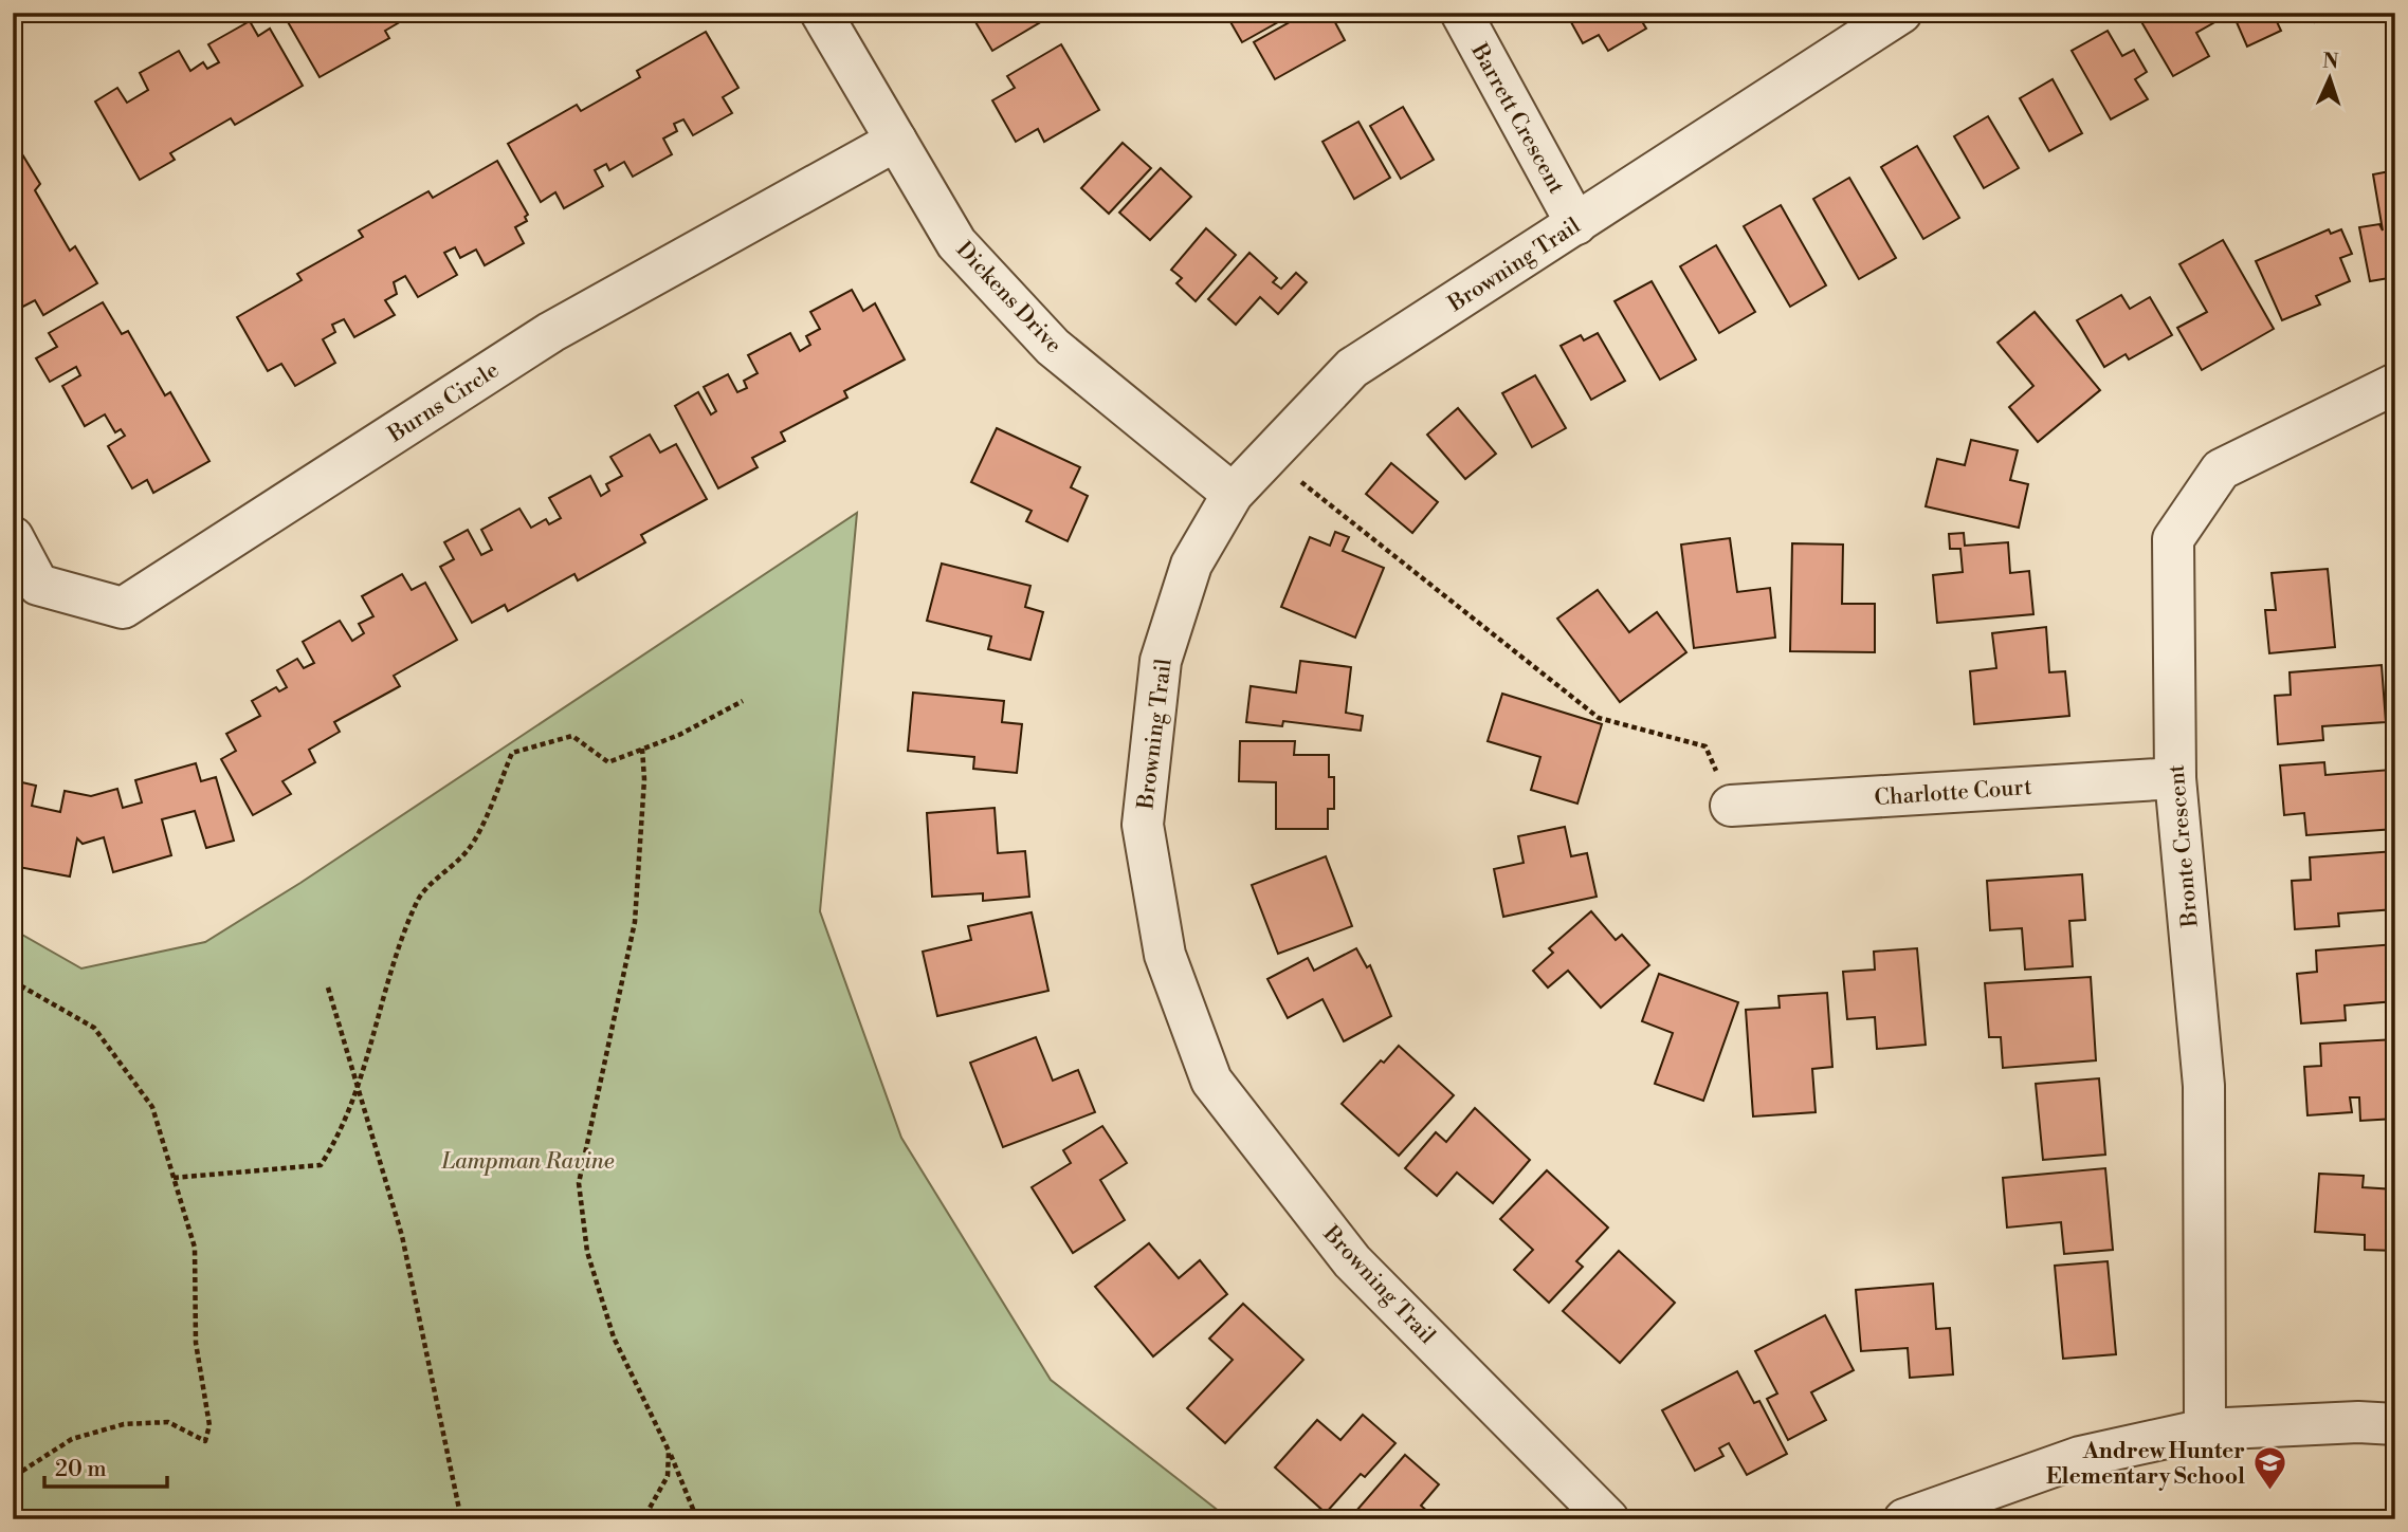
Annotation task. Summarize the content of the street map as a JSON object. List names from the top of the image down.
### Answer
{
  "streets": {
    "street": [
      "Barrett Crescent",
      "Browning Trail",
      "Dickens Drive",
      "Burns Circle",
      "Charlotte Court",
      "Bronte Crescent"
    ]
  },
  "crossings": [
    ["Barrett Crescent", "Browning Trail"],
    ["Browning Trail", "Dickens Drive"],
    ["Dickens Drive", "Burns Circle"],
    ["Charlotte Court", "Bronte Crescent"]
  ],
  "parks": ["Lampman Ravine"],
  "places": {
    "school or university": ["Andrew Hunter Elementary School"]
  },
  "scale_bar": "20 m",
  "north": "top"
}
